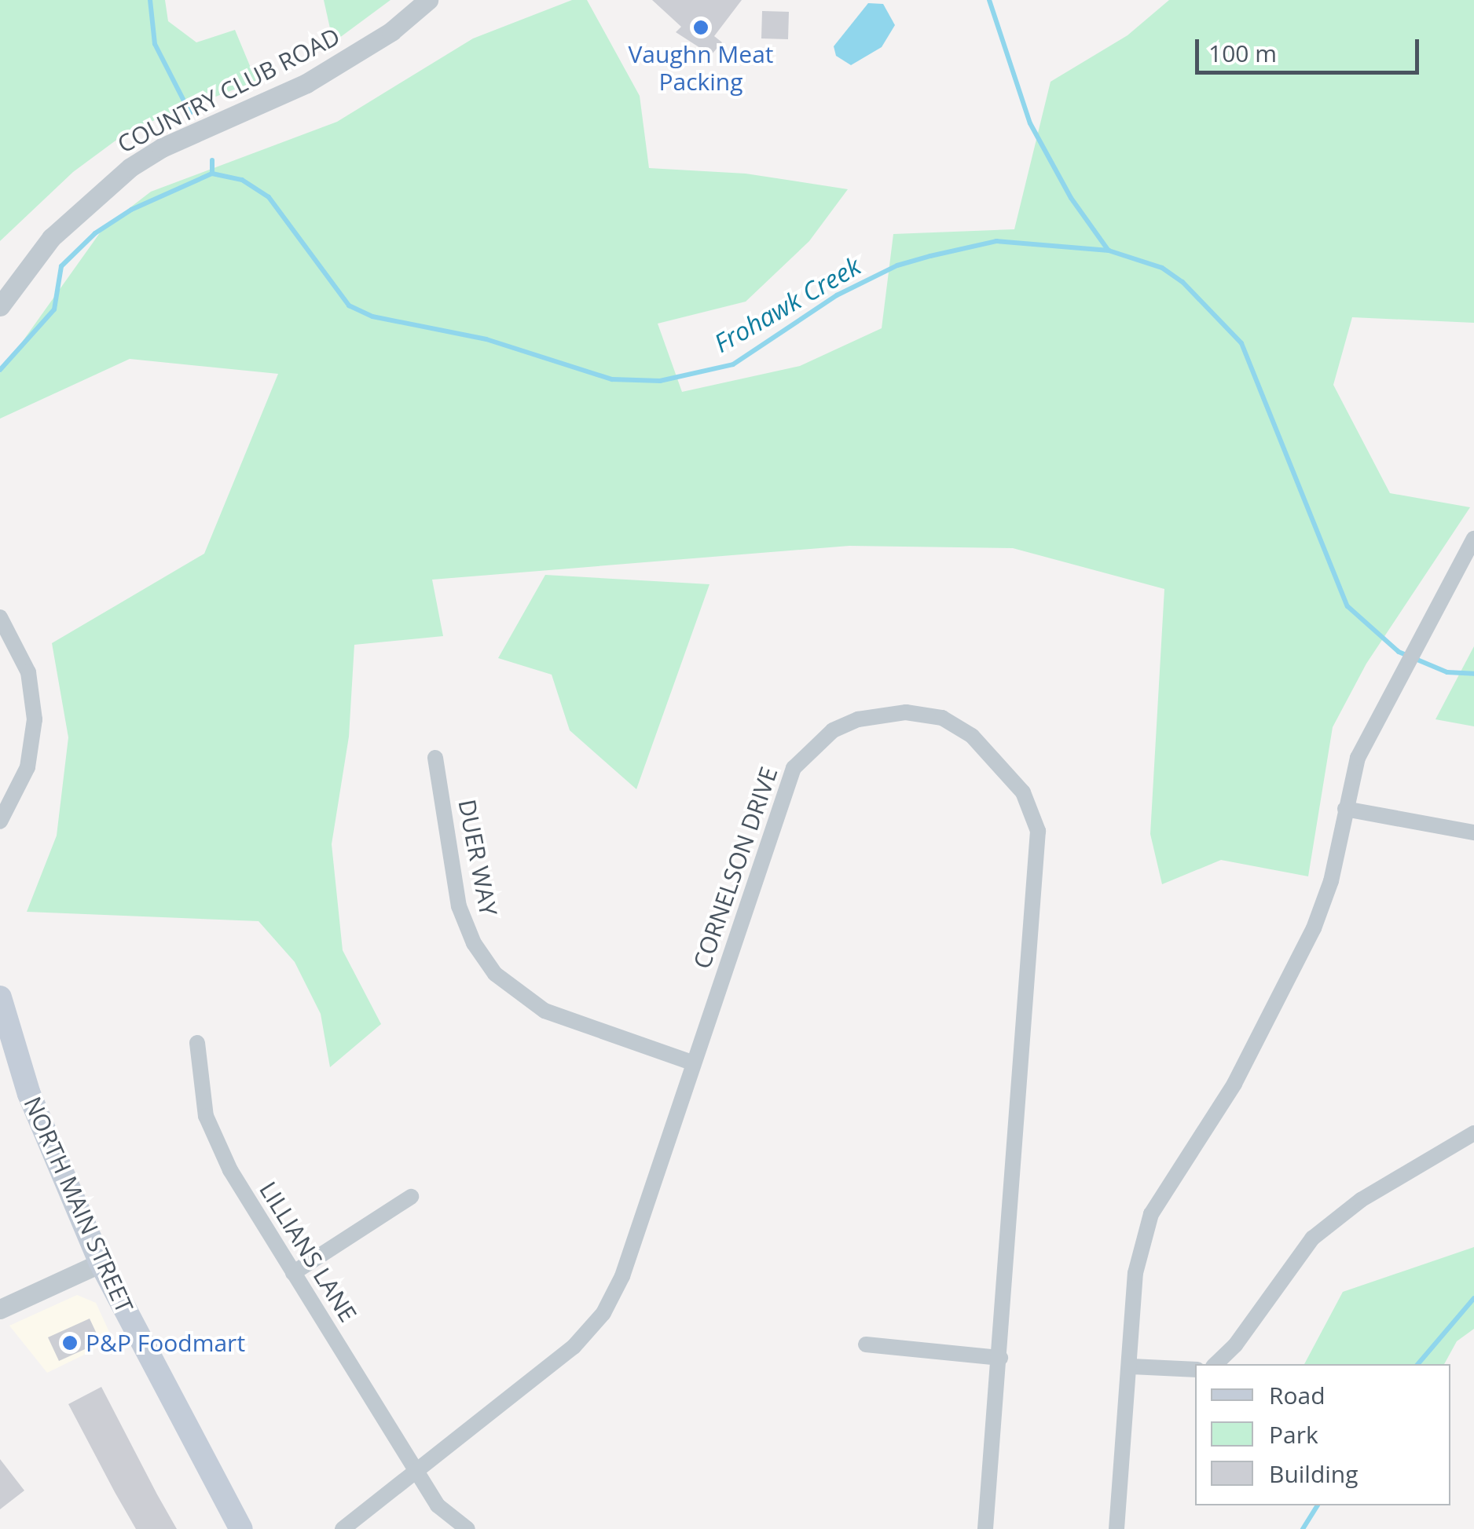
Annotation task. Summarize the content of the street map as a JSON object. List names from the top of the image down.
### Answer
{
  "streets": {
    "main road": ["NORTH MAIN STREET"],
    "street": [
      "COUNTRY CLUB ROAD",
      "DUER WAY",
      "CORNELSON DRIVE",
      "LILLIANS LANE"
    ]
  },
  "crossings": [
    ["DUER WAY", "CORNELSON DRIVE"],
    ["CORNELSON DRIVE", "LILLIANS LANE"]
  ],
  "water": ["Frohawk Creek"],
  "places": ["Vaughn Meat Packing", "P&P Foodmart"],
  "legend": ["Road", "Park", "Building"],
  "scale_bar": "100 m"
}
